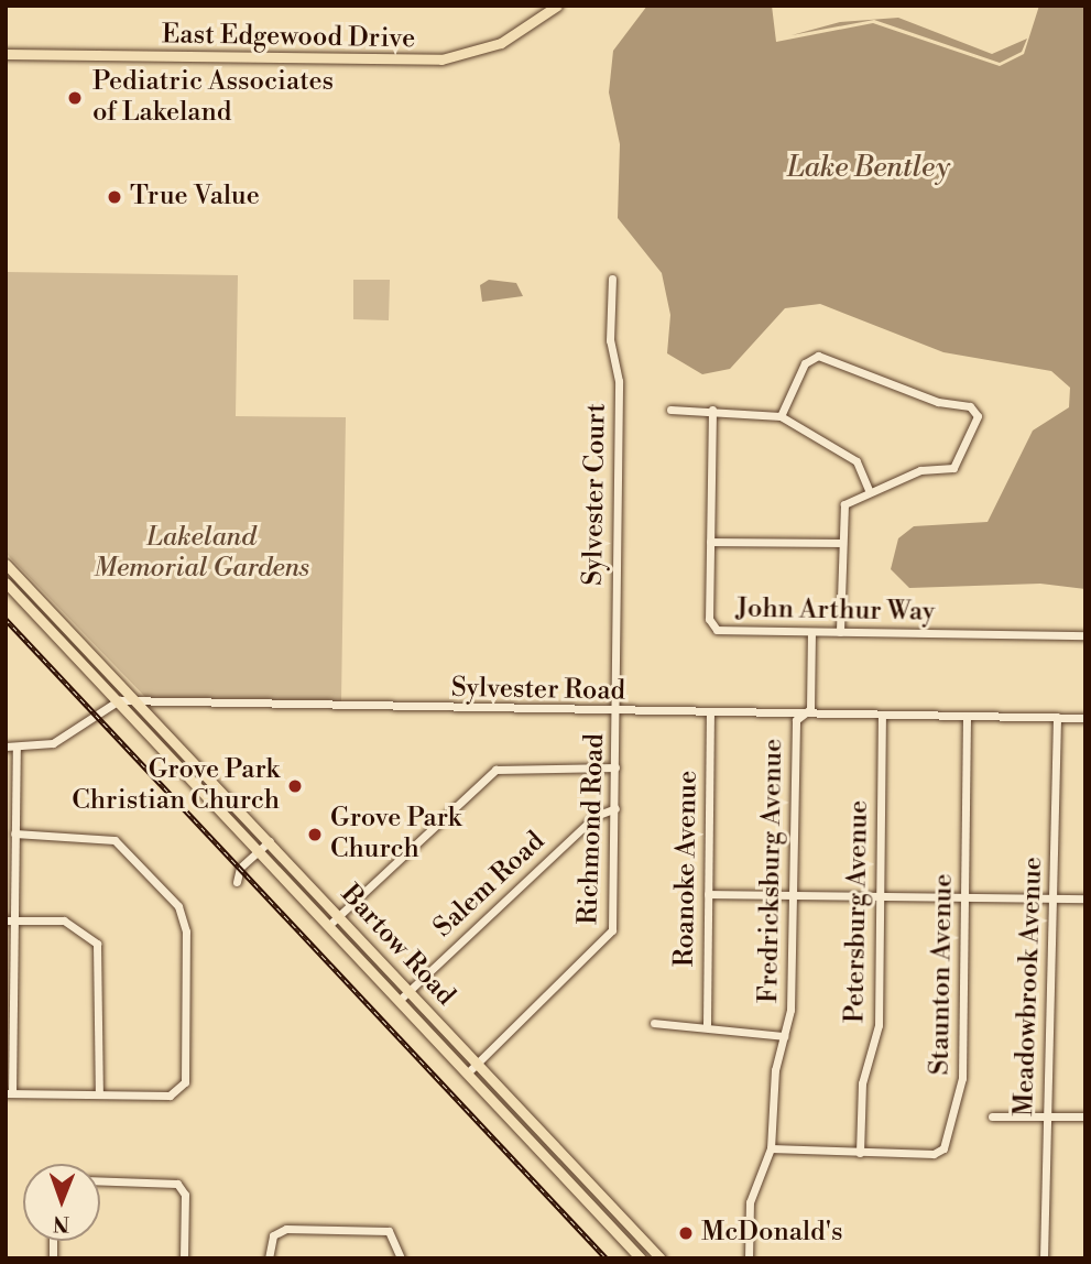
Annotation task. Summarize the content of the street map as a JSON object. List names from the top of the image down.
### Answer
{
  "streets": {
    "main road": ["East Edgewood Drive", "Bartow Road"],
    "street": [
      "Sylvester Court",
      "John Arthur Way",
      "Sylvester Road",
      "Richmond Road",
      "Roanoke Avenue",
      "Fredricksburg Avenue",
      "Salem Road",
      "Petersburg Avenue",
      "Staunton Avenue",
      "Meadowbrook Avenue"
    ]
  },
  "crossings": [
    ["Sylvester Court", "Sylvester Road"],
    ["Sylvester Court", "Richmond Road"],
    ["Sylvester Road", "Richmond Road"],
    ["Sylvester Road", "Roanoke Avenue"],
    ["Sylvester Road", "Fredricksburg Avenue"],
    ["Sylvester Road", "Petersburg Avenue"],
    ["Sylvester Road", "Bartow Road"],
    ["Sylvester Road", "Staunton Avenue"],
    ["Sylvester Road", "Meadowbrook Avenue"],
    ["Richmond Road", "Salem Road"],
    ["Richmond Road", "Bartow Road"],
    ["Fredricksburg Avenue", "Staunton Avenue"],
    ["Salem Road", "Bartow Road"],
    ["Petersburg Avenue", "Staunton Avenue"]
  ],
  "water": ["Lake Bentley"],
  "parks": ["Lakeland Memorial Gardens"],
  "places": [
    "Pediatric Associates of Lakeland",
    "True Value",
    "Grove Park Christian Church",
    "Grove Park Church",
    "McDonald's"
  ],
  "north": "bottom"
}
